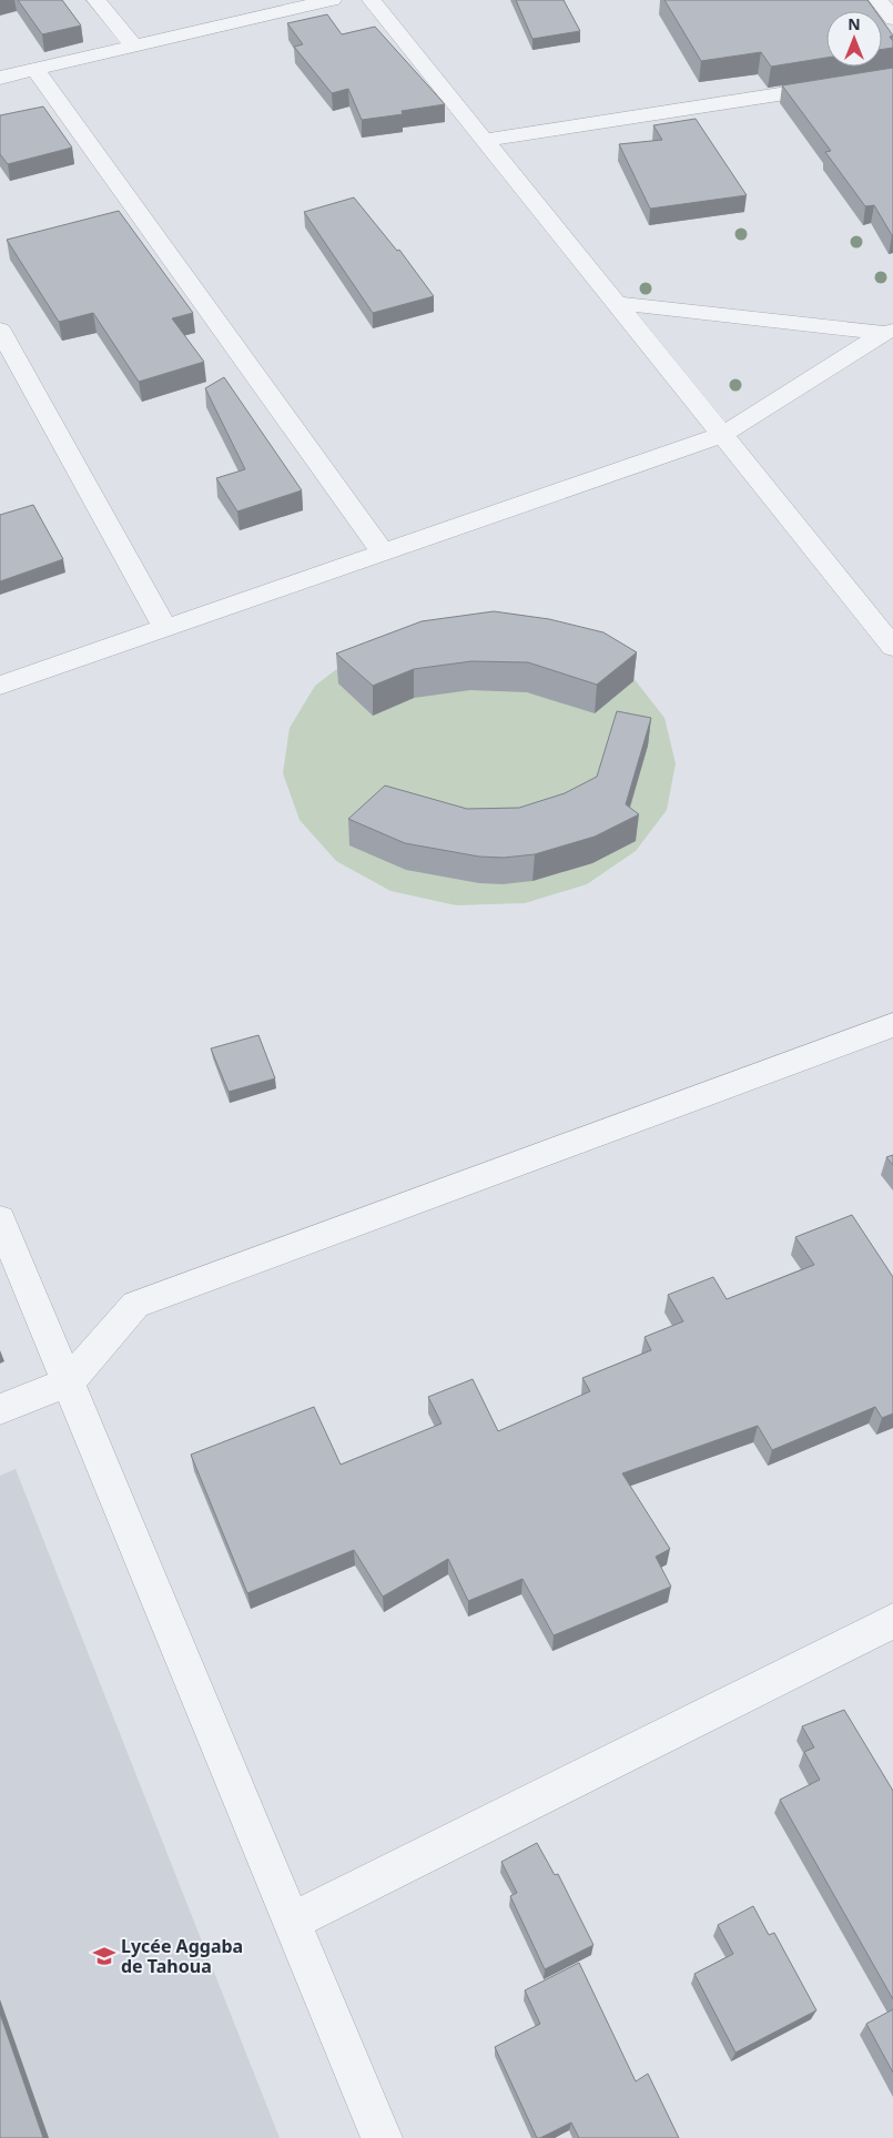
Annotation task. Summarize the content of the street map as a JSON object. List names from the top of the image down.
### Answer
{
  "places": {
    "school or university": ["Lycée Aggaba de Tahoua"]
  },
  "north": "top"
}
